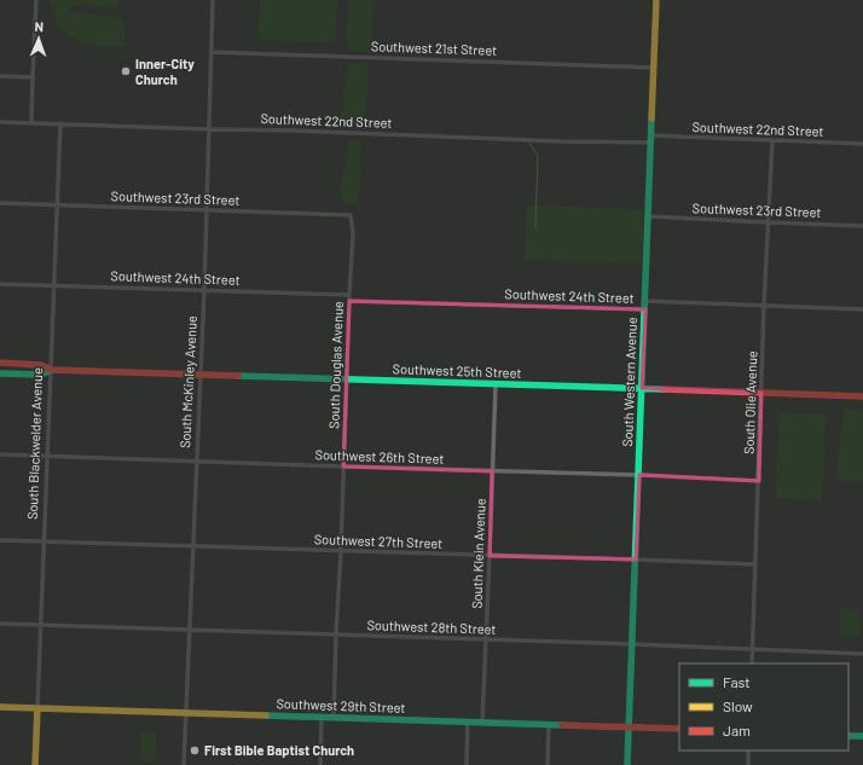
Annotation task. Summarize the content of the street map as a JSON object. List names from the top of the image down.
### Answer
{
  "streets": {
    "main road": [
      "Southwest 25th Street",
      "South Western Avenue",
      "South Blackwelder Avenue",
      "Southwest 29th Street"
    ],
    "street": [
      "Southwest 21st Street",
      "Southwest 22nd Street",
      "Southwest 23rd Street",
      "Southwest 24th Street",
      "South Douglas Avenue",
      "South McKinley Avenue",
      "South Olie Avenue",
      "Southwest 26th Street",
      "Southwest 27th Street",
      "South Klein Avenue",
      "Southwest 28th Street"
    ]
  },
  "crossings": [
    ["Southwest 21st Street", "South McKinley Avenue"],
    ["Southwest 21st Street", "South Western Avenue"],
    ["Southwest 22nd Street", "South McKinley Avenue"],
    ["Southwest 22nd Street", "South Western Avenue"],
    ["Southwest 22nd Street", "South Olie Avenue"],
    ["Southwest 22nd Street", "South Blackwelder Avenue"],
    ["Southwest 23rd Street", "South Douglas Avenue"],
    ["Southwest 23rd Street", "South McKinley Avenue"],
    ["Southwest 23rd Street", "South Western Avenue"],
    ["Southwest 23rd Street", "South Olie Avenue"],
    ["Southwest 23rd Street", "South Blackwelder Avenue"],
    ["Southwest 24th Street", "South Douglas Avenue"],
    ["Southwest 24th Street", "South McKinley Avenue"],
    ["Southwest 24th Street", "South Western Avenue"],
    ["Southwest 24th Street", "South Olie Avenue"],
    ["Southwest 24th Street", "South Blackwelder Avenue"],
    ["South Douglas Avenue", "Southwest 25th Street"],
    ["South Douglas Avenue", "Southwest 26th Street"],
    ["South Douglas Avenue", "Southwest 27th Street"],
    ["South Douglas Avenue", "Southwest 28th Street"],
    ["South Douglas Avenue", "Southwest 29th Street"],
    ["Southwest 25th Street", "South McKinley Avenue"],
    ["Southwest 25th Street", "South Western Avenue"],
    ["Southwest 25th Street", "South Olie Avenue"],
    ["Southwest 25th Street", "South Blackwelder Avenue"],
    ["Southwest 25th Street", "South Klein Avenue"],
    ["South McKinley Avenue", "Southwest 26th Street"],
    ["South McKinley Avenue", "Southwest 27th Street"],
    ["South McKinley Avenue", "Southwest 28th Street"],
    ["South McKinley Avenue", "Southwest 29th Street"],
    ["South Western Avenue", "Southwest 26th Street"],
    ["South Western Avenue", "Southwest 27th Street"],
    ["South Western Avenue", "Southwest 28th Street"],
    ["South Western Avenue", "Southwest 29th Street"],
    ["South Olie Avenue", "Southwest 26th Street"],
    ["South Olie Avenue", "Southwest 27th Street"],
    ["South Olie Avenue", "Southwest 28th Street"],
    ["South Blackwelder Avenue", "Southwest 26th Street"],
    ["South Blackwelder Avenue", "Southwest 27th Street"],
    ["South Blackwelder Avenue", "Southwest 28th Street"],
    ["South Blackwelder Avenue", "Southwest 29th Street"],
    ["Southwest 26th Street", "South Klein Avenue"],
    ["Southwest 27th Street", "South Klein Avenue"],
    ["South Klein Avenue", "Southwest 28th Street"],
    ["South Klein Avenue", "Southwest 29th Street"]
  ],
  "places": ["Inner-City Church", "First Bible Baptist Church"],
  "legend": ["Fast", "Slow", "Jam"],
  "north": "top"
}
